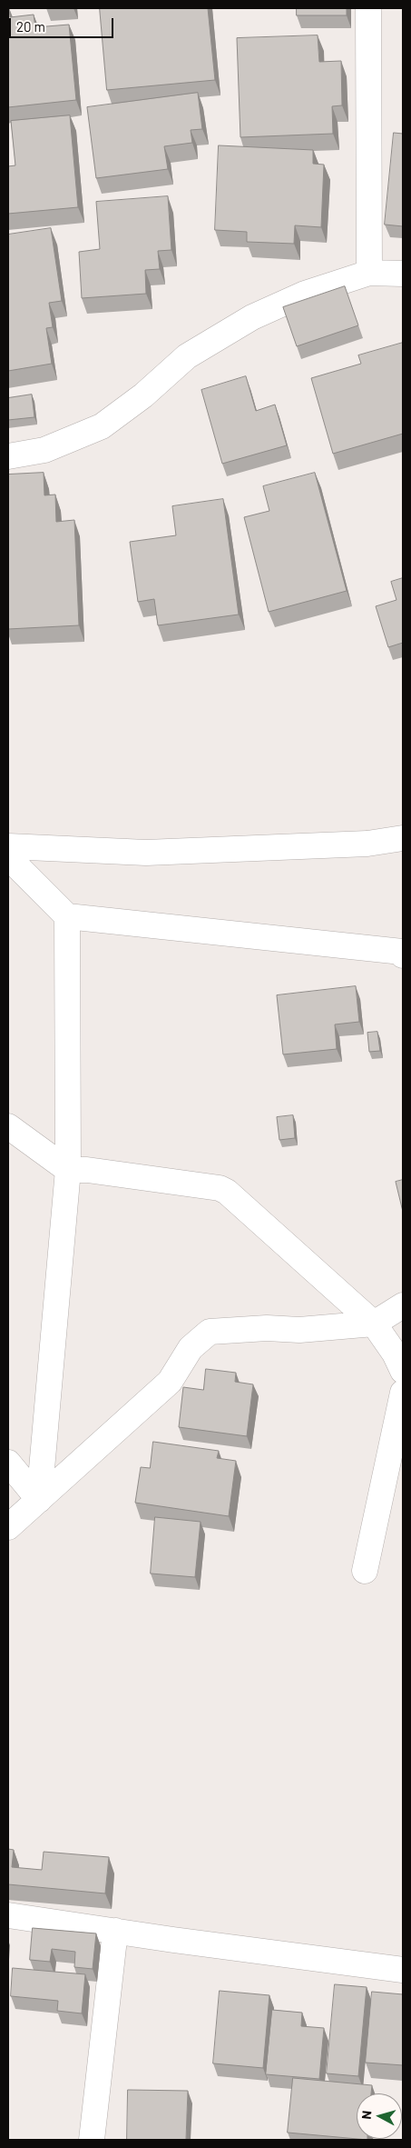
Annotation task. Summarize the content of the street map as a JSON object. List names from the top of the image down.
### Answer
{
  "scale_bar": "20 m",
  "north": "left"
}
